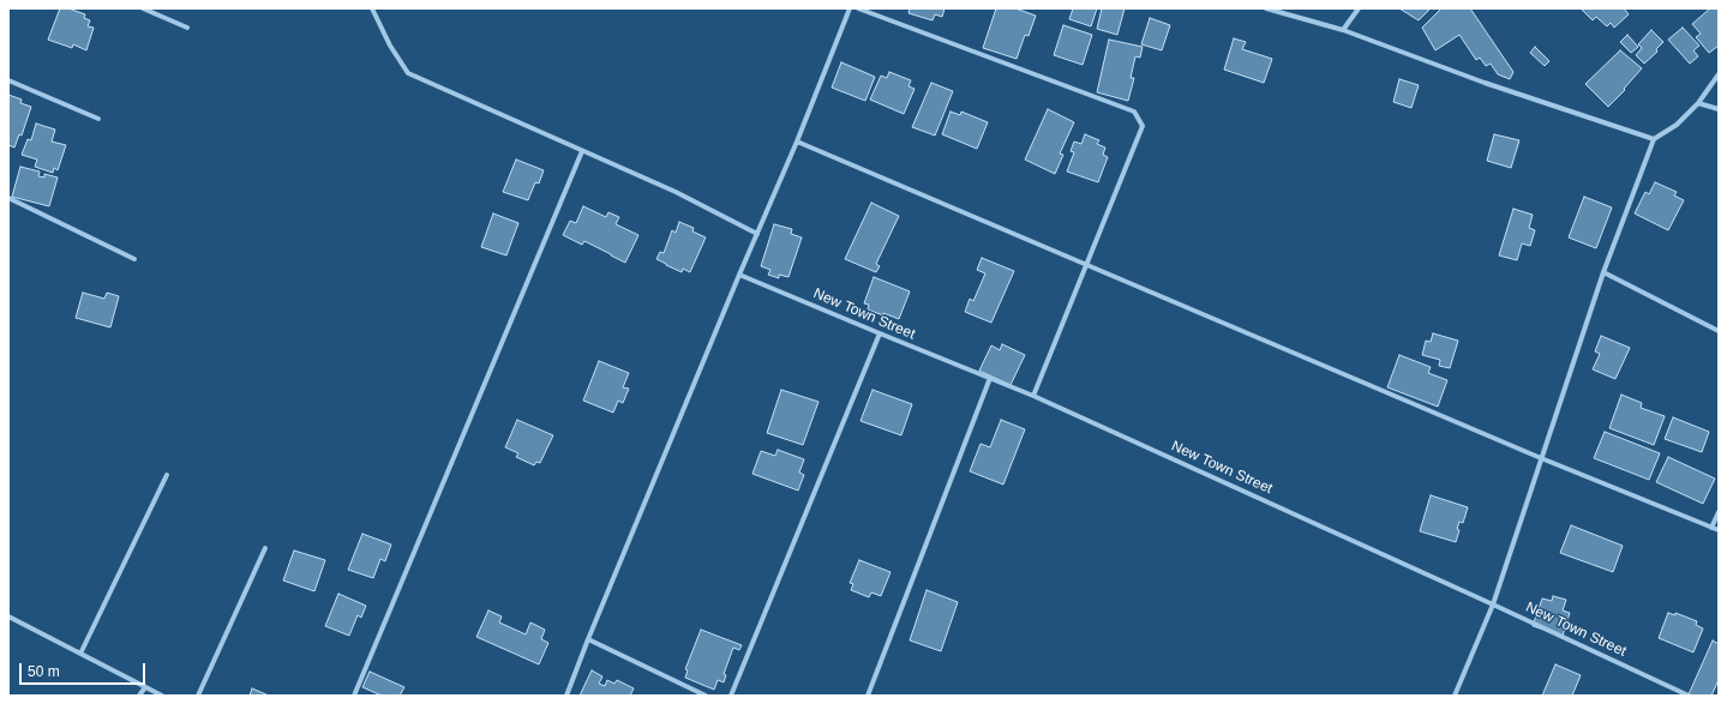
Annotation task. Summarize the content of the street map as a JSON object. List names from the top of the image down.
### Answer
{
  "streets": {
    "street": ["New Town Street"]
  },
  "scale_bar": "50 m"
}
